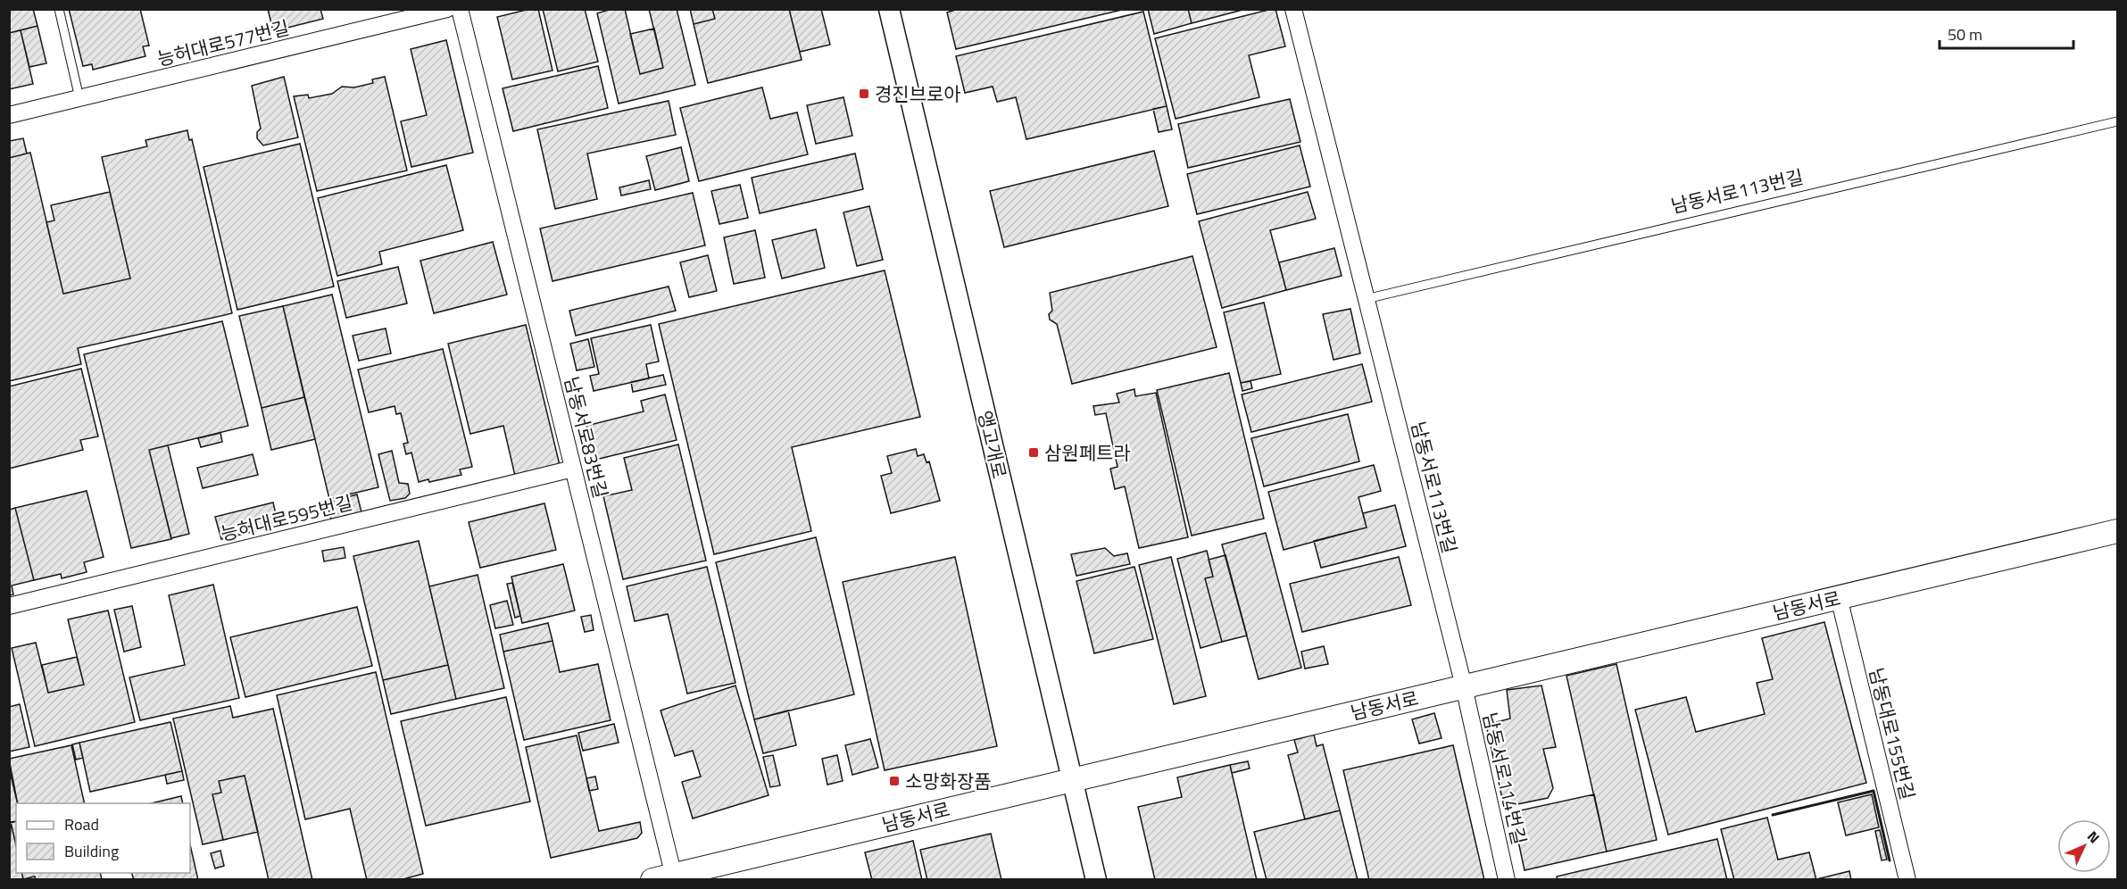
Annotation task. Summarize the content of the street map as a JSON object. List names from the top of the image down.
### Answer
{
  "streets": {
    "main road": ["남동서로"],
    "street": [
      "능허대로577번길",
      "남동서로113번길",
      "남동서로83번길",
      "앵고개로",
      "능허대로595번길",
      "남동대로155번길",
      "남동서로114번길"
    ]
  },
  "crossings": [
    ["남동서로113번길", "남동서로"],
    ["남동서로113번길", "남동서로114번길"],
    ["남동서로83번길", "능허대로595번길"],
    ["남동서로83번길", "남동서로"],
    ["앵고개로", "남동서로"],
    ["남동서로", "남동대로155번길"],
    ["남동서로", "남동서로114번길"]
  ],
  "places": {
    "transit": ["경진브로아", "삼원페트라", "소망화장품"]
  },
  "legend": ["Road", "Building"],
  "scale_bar": "50 m",
  "north": "top right"
}
